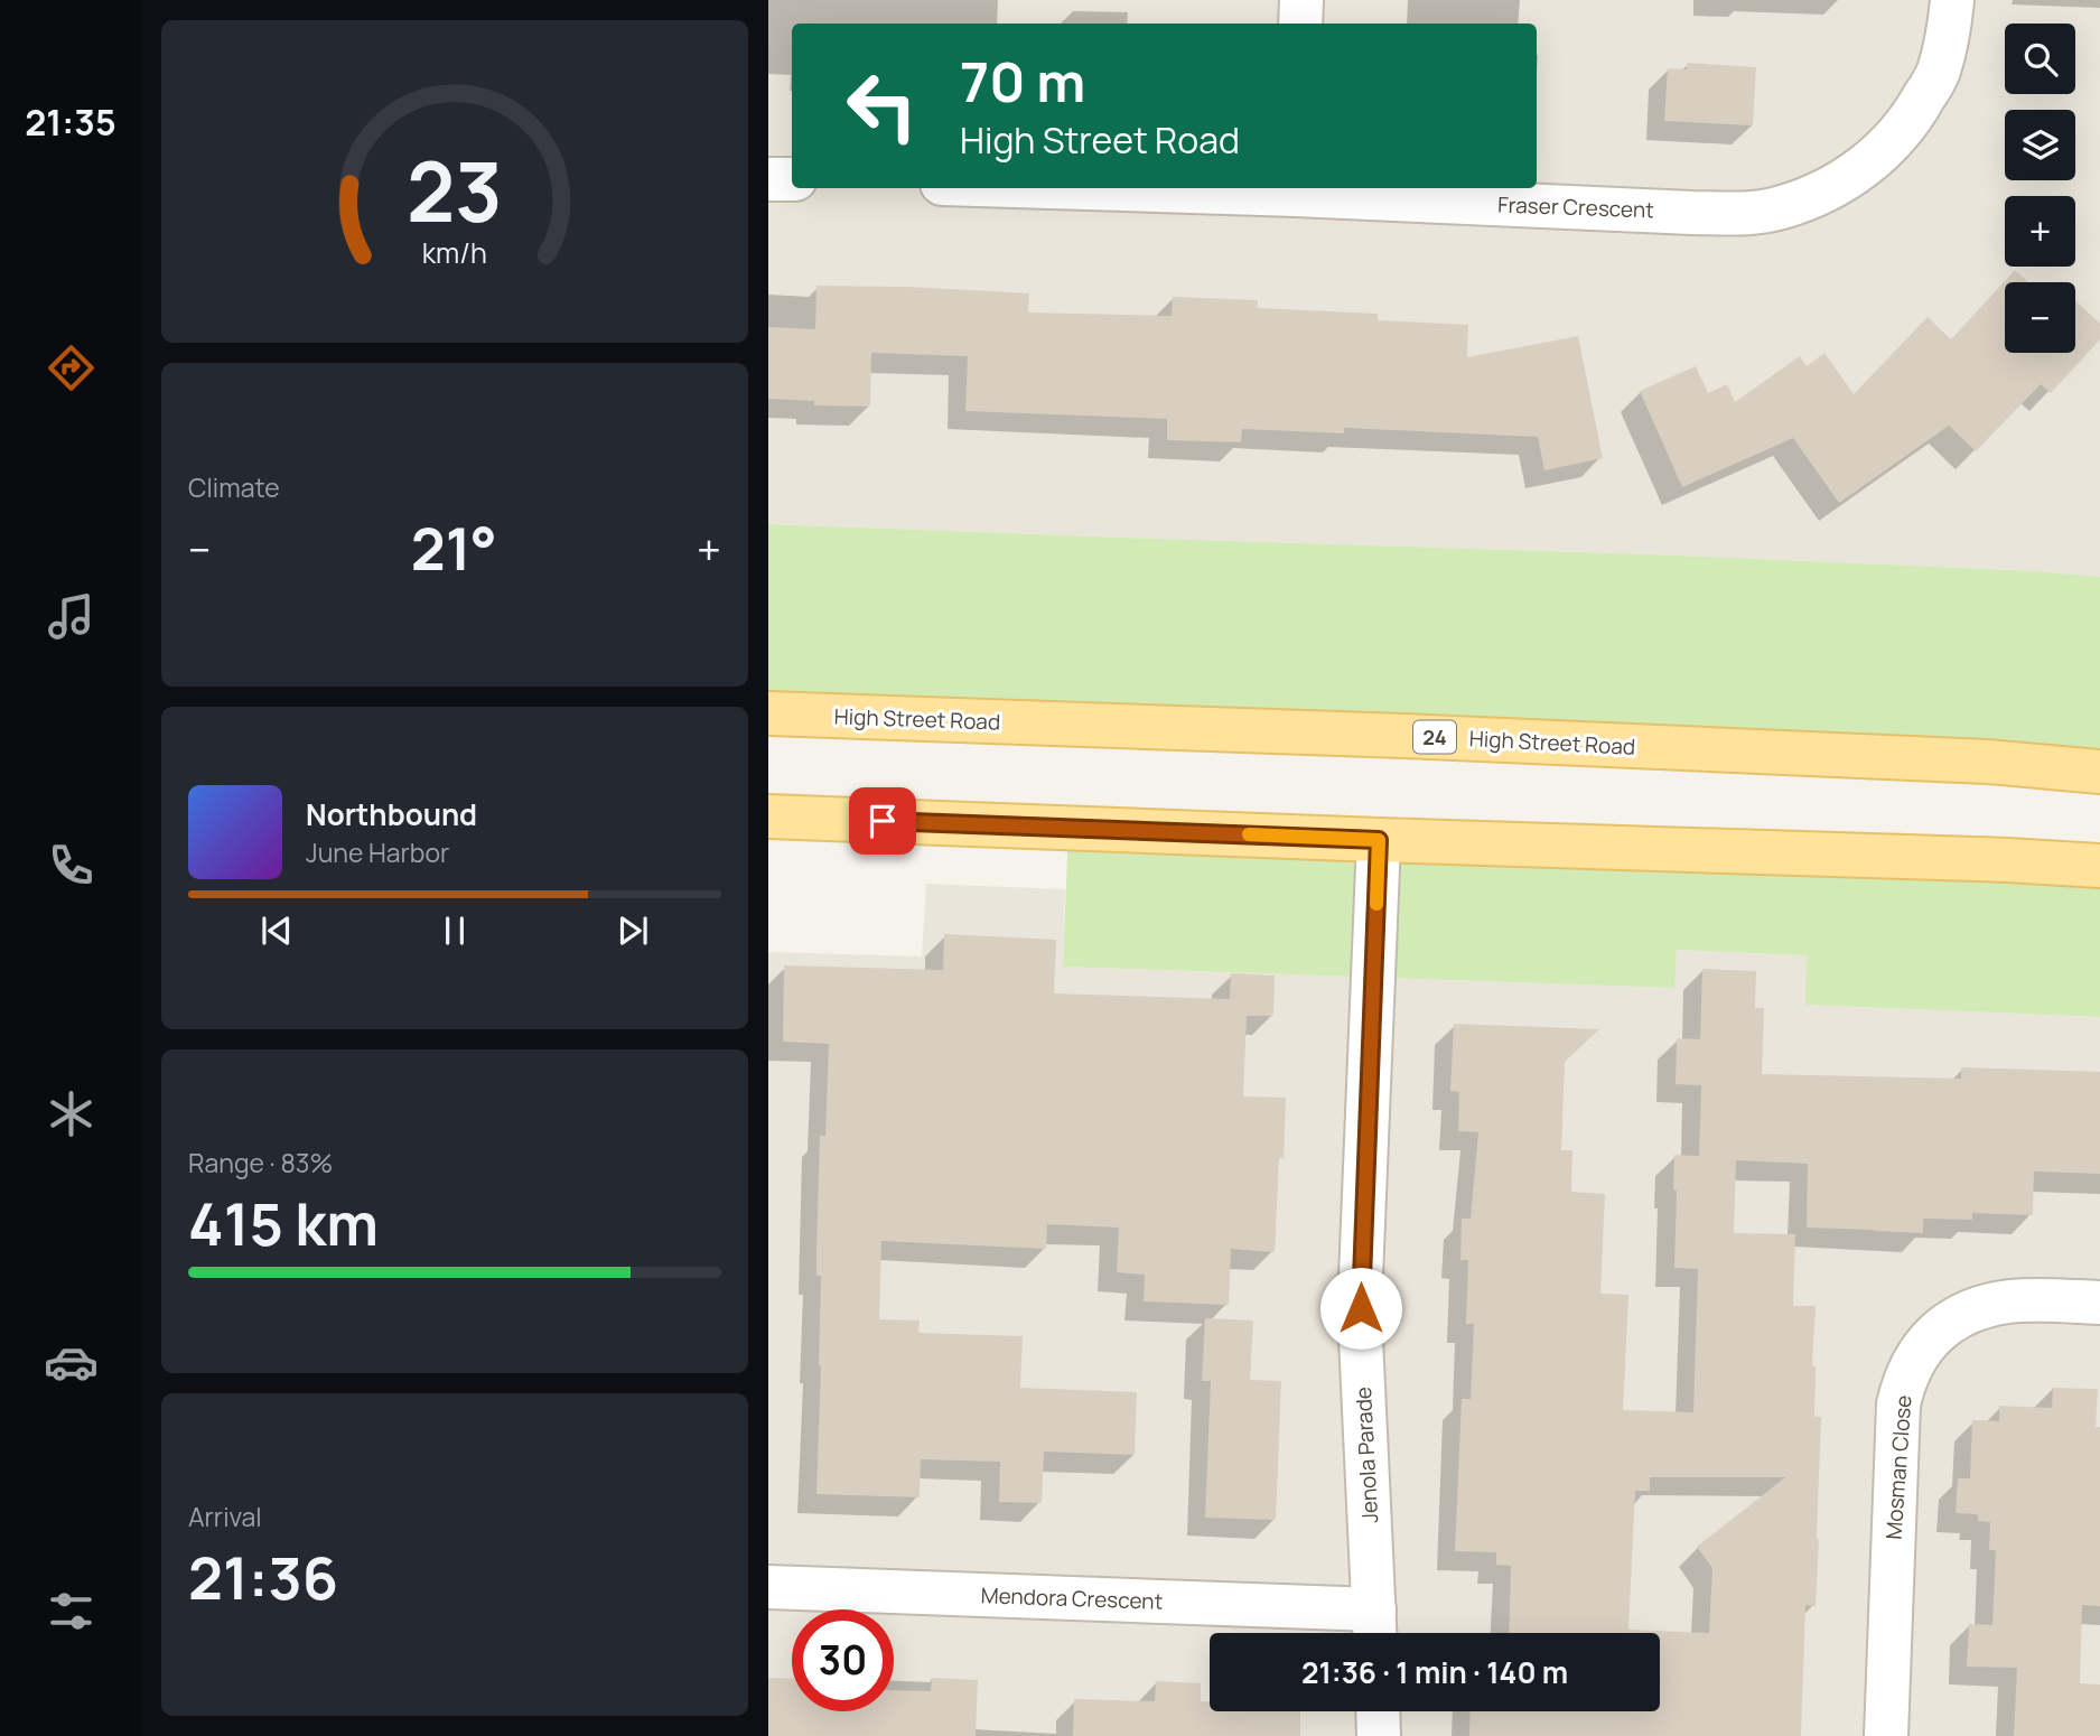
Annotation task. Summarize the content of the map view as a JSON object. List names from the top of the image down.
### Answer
{
  "streets": {
    "main road": ["High Street Road", "24"],
    "street": [
      "Fraser Crescent",
      "Jenola Parade",
      "Mosman Close",
      "Mendora Crescent"
    ]
  },
  "crossings": [
    ["Jenola Parade", "Mendora Crescent"]
  ],
  "page": {
    "tabs": "21:35",
    "map_buttons": ["+", "−"],
    "turn": ["70 m", "High Street Road"],
    "tile": [
      "Climate",
      ["Range · 83%", "415 km"],
      ["Arrival", "21:36"]
    ],
    "heat": ["−", "21°", "+"],
    "song": ["Northbound", "June Harbor"],
    "limit": "30",
    "trip": "21:36 · 1 min · 140 m",
    "gauge": ["23", "km/h"]
  }
}
